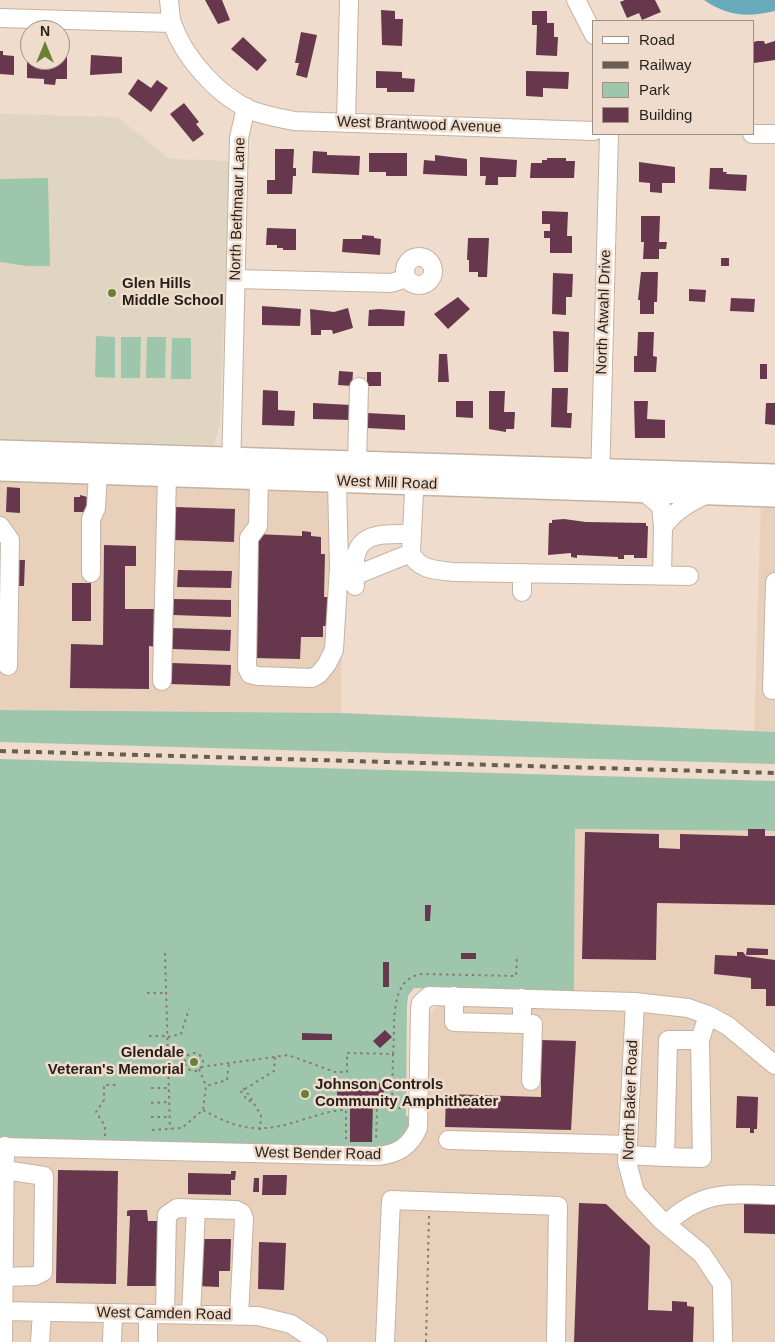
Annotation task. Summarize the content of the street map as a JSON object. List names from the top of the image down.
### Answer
{
  "streets": {
    "main road": ["West Mill Road"],
    "street": [
      "West Brantwood Avenue",
      "North Bethmaur Lane",
      "North Atwahl Drive",
      "North Baker Road",
      "West Bender Road",
      "West Camden Road"
    ]
  },
  "crossings": [
    ["West Brantwood Avenue", "North Bethmaur Lane"],
    ["North Bethmaur Lane", "West Mill Road"],
    ["North Atwahl Drive", "West Mill Road"],
    ["North Baker Road", "West Bender Road"]
  ],
  "places": ["Glen Hills Middle School", "Glendale Veteran's Memorial", "Johnson Controls Community Amphitheater"],
  "legend": [
    "Road",
    "Railway",
    "Park",
    "Building"
  ],
  "north": "top"
}
